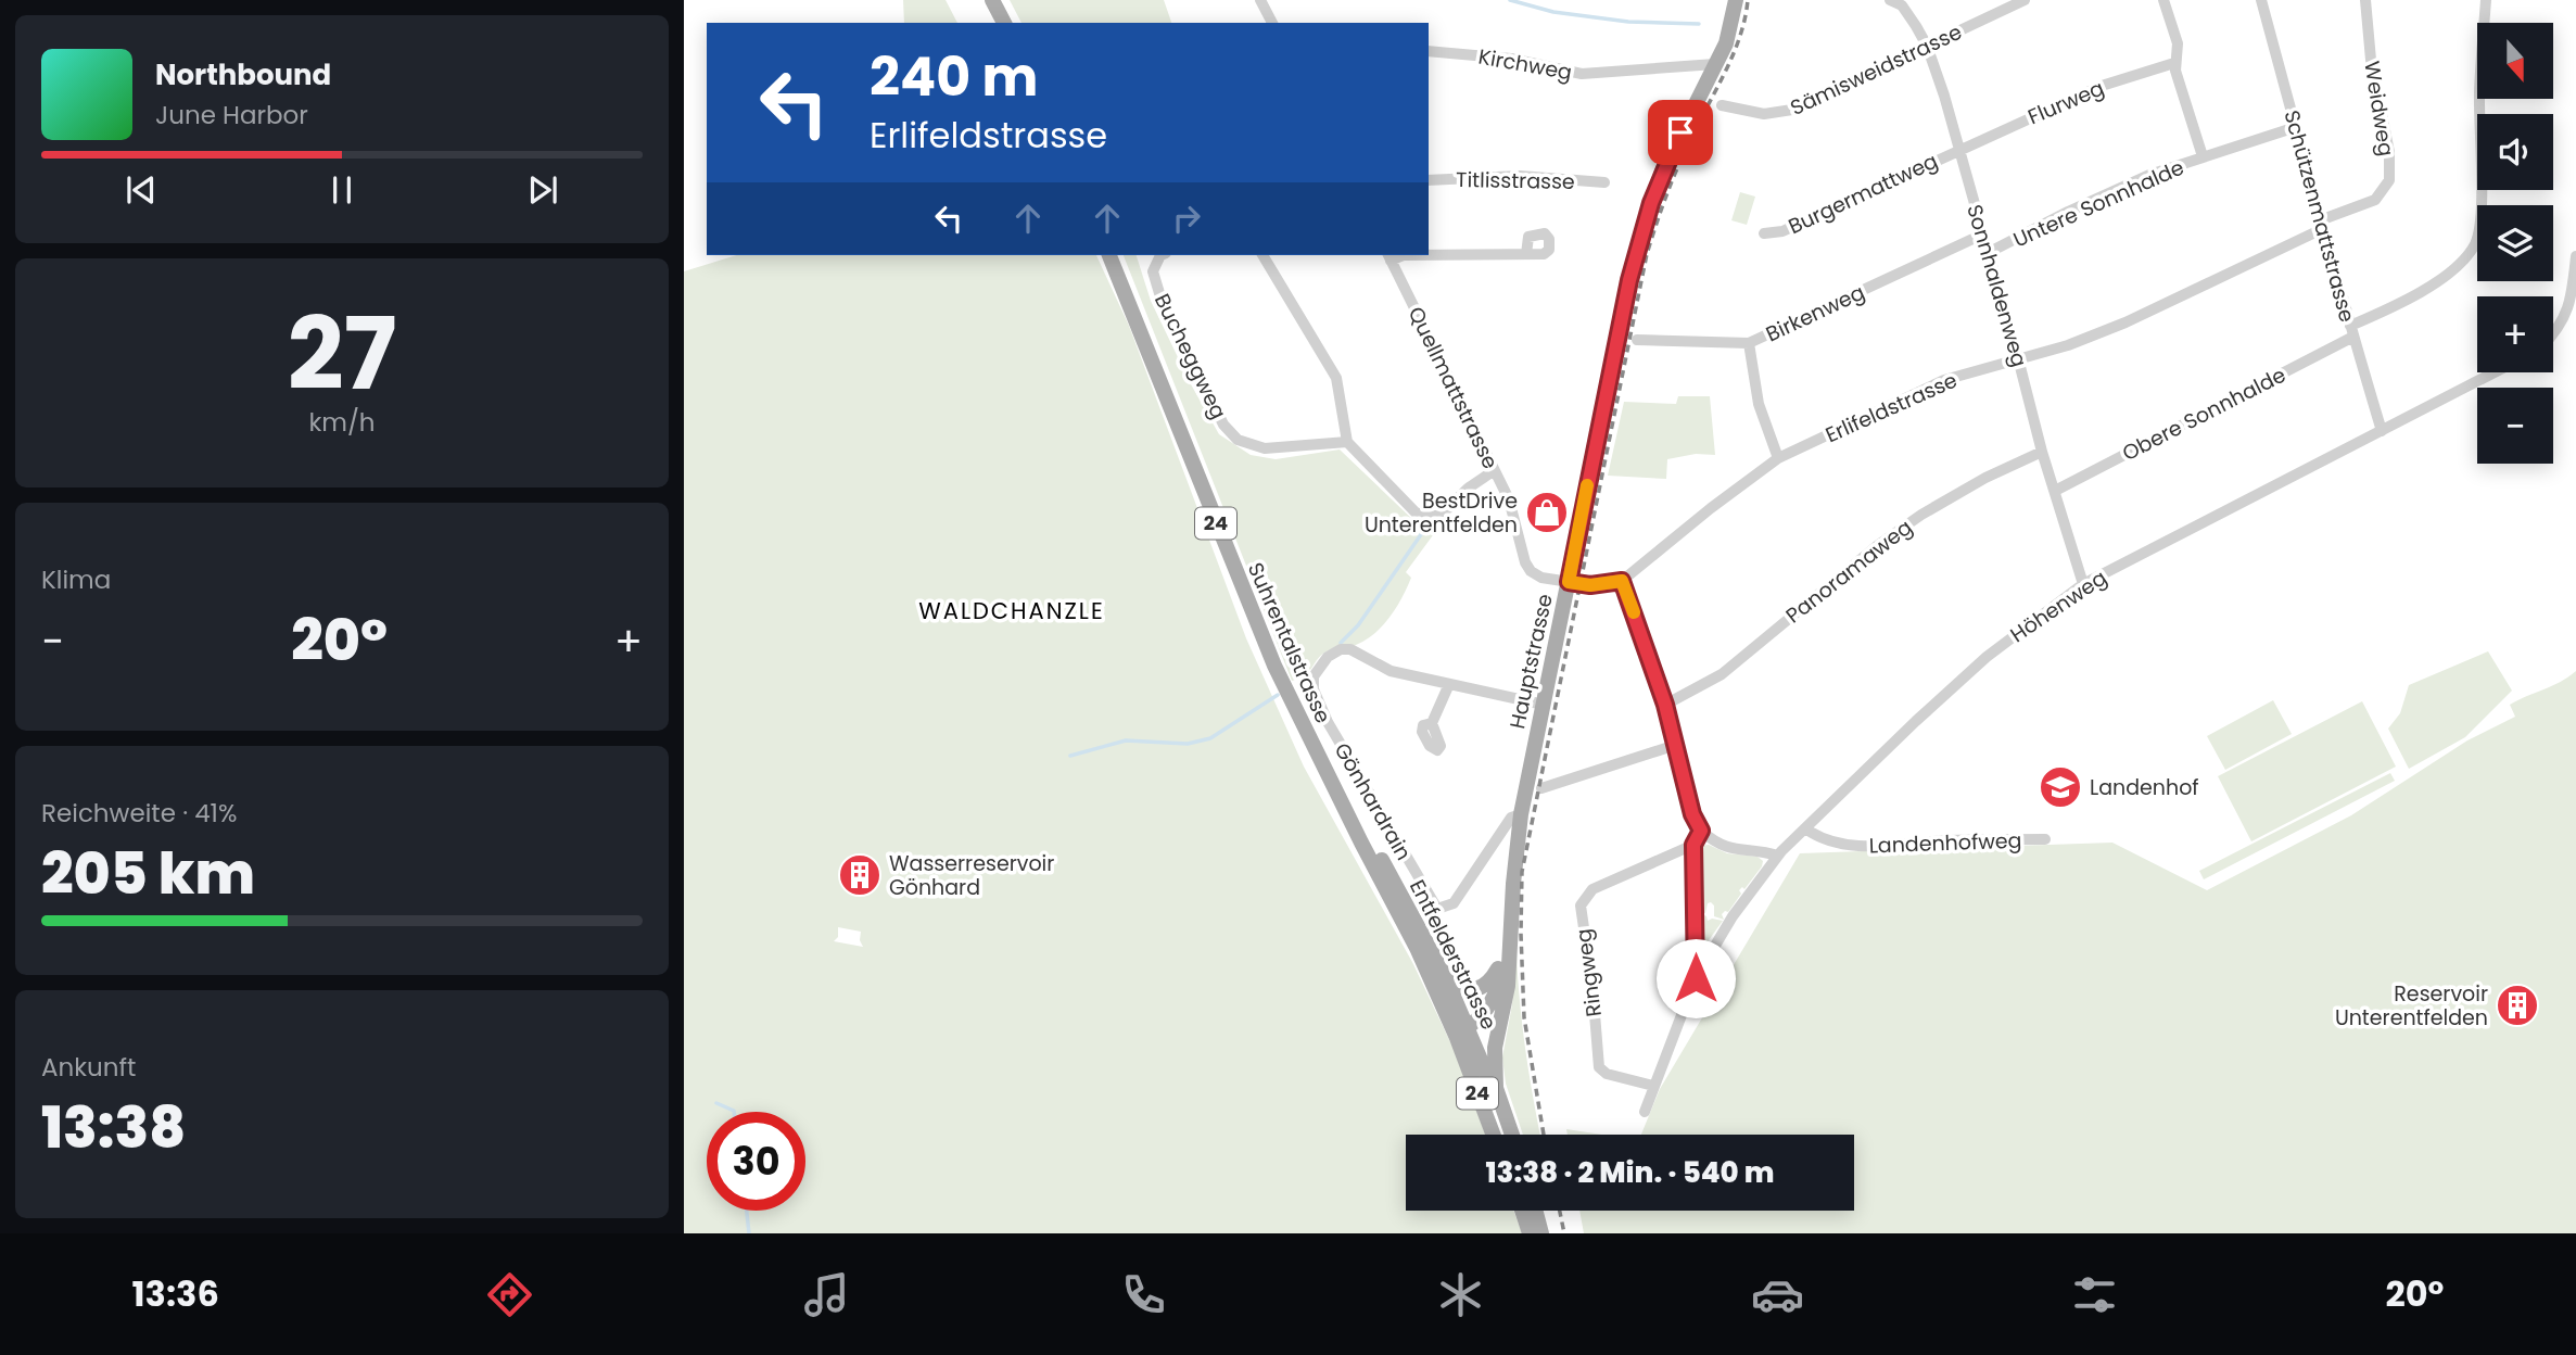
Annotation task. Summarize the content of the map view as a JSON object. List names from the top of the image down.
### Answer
{
  "streets": {
    "main road": [
      "24",
      "Suhrentalstrasse",
      "Hauptstrasse",
      "Entfelderstrasse"
    ],
    "street": [
      "Kirchweg",
      "Sämisweidstrasse",
      "Flurweg",
      "Weidweg",
      "Titlisstrasse",
      "Burgermattweg",
      "Untere Sonnhalde",
      "Schützenmattstrasse",
      "Sonnhaldenweg",
      "Birkenweg",
      "Bucheggweg",
      "Quellmattstrasse",
      "Erlifeldstrasse",
      "Obere Sonnhalde",
      "Panoramaweg",
      "Höhenweg",
      "Gönhardrain",
      "Landenhofweg",
      "Ringweg"
    ]
  },
  "crossings": [
    ["Kirchweg", "Hauptstrasse"],
    ["Sämisweidstrasse", "Sonnhaldenweg"],
    ["Flurweg", "Burgermattweg"],
    ["Flurweg", "Sonnhaldenweg"],
    ["Weidweg", "Schützenmattstrasse"],
    ["Weidweg", "Erlifeldstrasse"],
    ["Burgermattweg", "Sonnhaldenweg"],
    ["Untere Sonnhalde", "Schützenmattstrasse"],
    ["Untere Sonnhalde", "Sonnhaldenweg"],
    ["Schützenmattstrasse", "Erlifeldstrasse"],
    ["Schützenmattstrasse", "Obere Sonnhalde"],
    ["Schützenmattstrasse", "Höhenweg"],
    ["Sonnhaldenweg", "Birkenweg"],
    ["Sonnhaldenweg", "Erlifeldstrasse"],
    ["Sonnhaldenweg", "Obere Sonnhalde"],
    ["Sonnhaldenweg", "Panoramaweg"],
    ["Sonnhaldenweg", "Höhenweg"],
    ["Quellmattstrasse", "Hauptstrasse"],
    ["Höhenweg", "Landenhofweg"],
    ["Suhrentalstrasse", "Entfelderstrasse"],
    ["Hauptstrasse", "Gönhardrain"]
  ],
  "districts": ["WALDCHANZLE"],
  "places": {
    "shop": ["BestDrive Unterentfelden"],
    "school or university": ["Landenhof"],
    "building": ["Wasserreservoir Gönhard", "Reservoir Unterentfelden"]
  },
  "north": "bottom",
  "page": {
    "map_buttons": ["+", "−"],
    "turn": ["240 m", "Erlifeldstrasse"],
    "song": ["Northbound", "June Harbor"],
    "tile": [
      ["27", "km/h"],
      "Klima",
      ["Reichweite · 41%", "205 km"],
      ["Ankunft", "13:38"]
    ],
    "heat": ["−", "20°", "+"],
    "limit": "30",
    "trip": "13:38 · 2 Min. · 540 m",
    "tabs": ["13:36", "20°"]
  }
}
